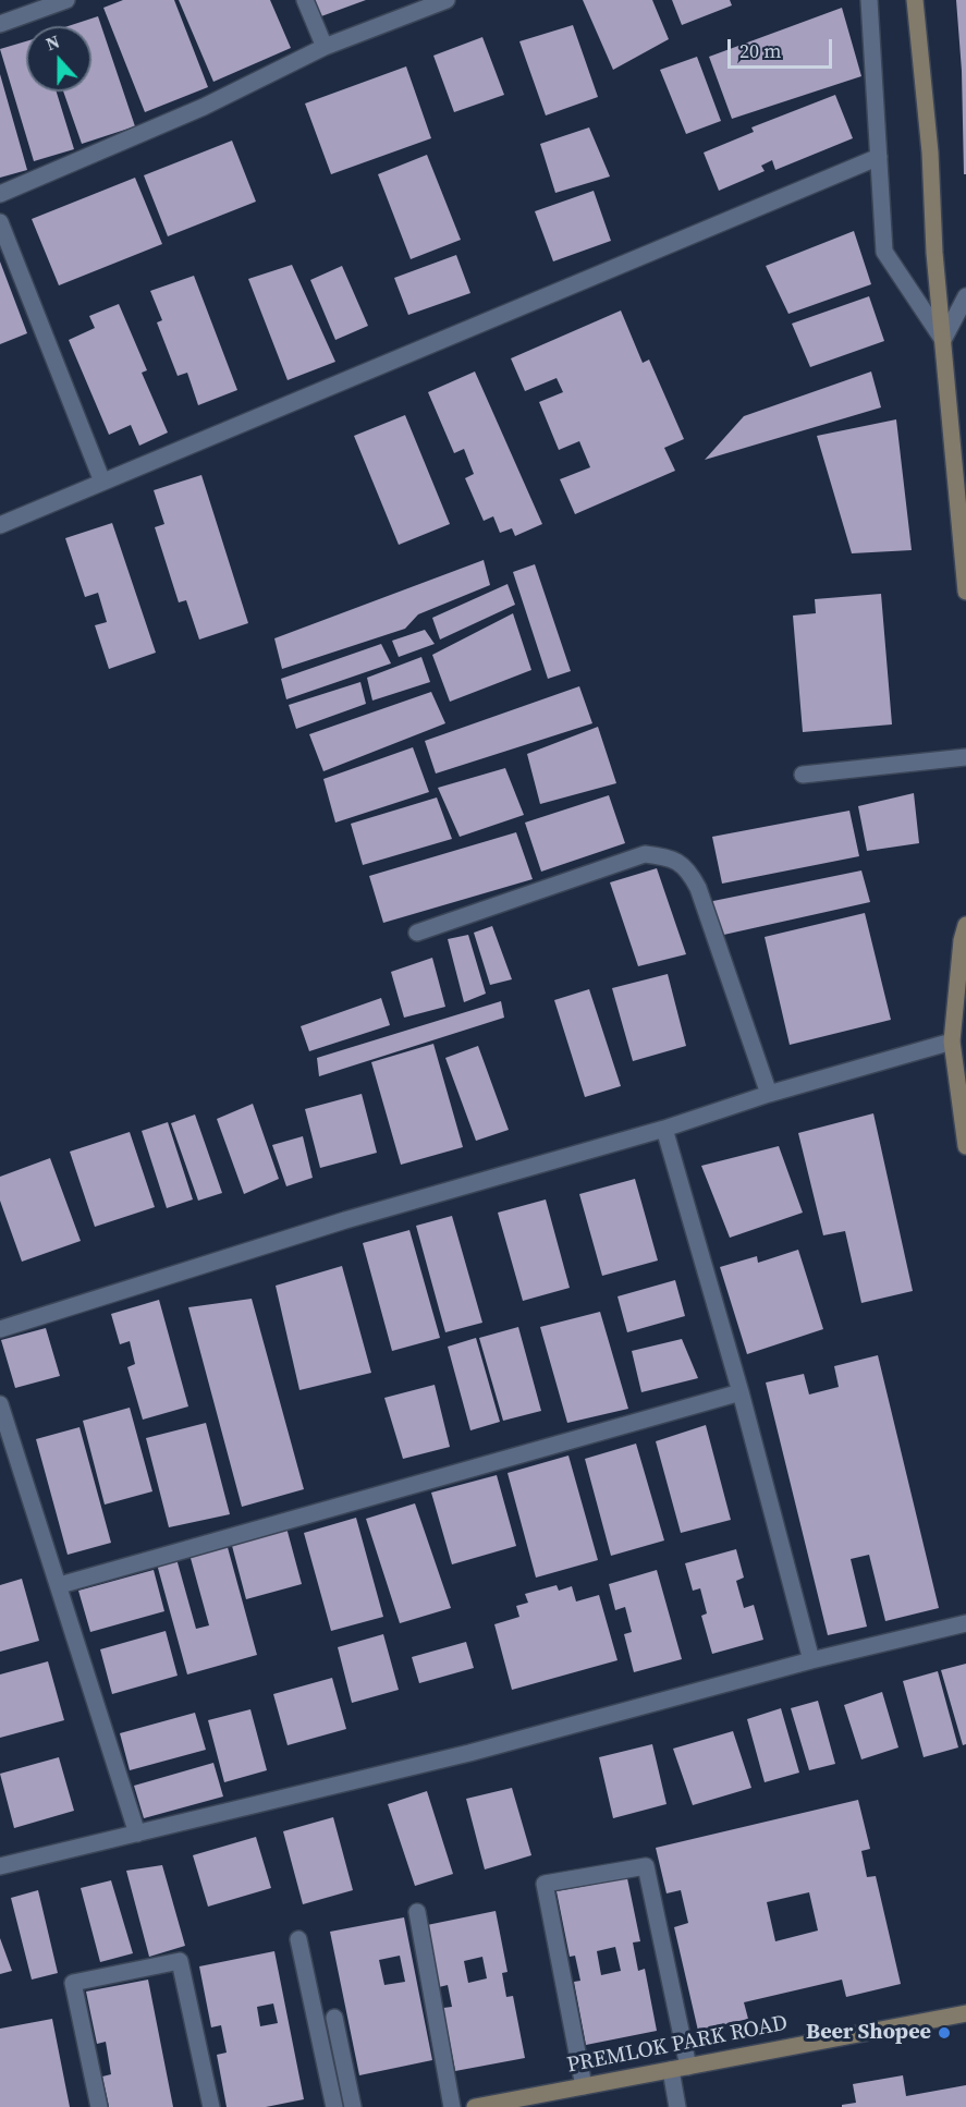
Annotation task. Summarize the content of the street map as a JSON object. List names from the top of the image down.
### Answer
{
  "streets": {
    "street": ["PREMLOK PARK ROAD"]
  },
  "places": ["Beer Shopee"],
  "scale_bar": "20 m",
  "north": "top"
}
